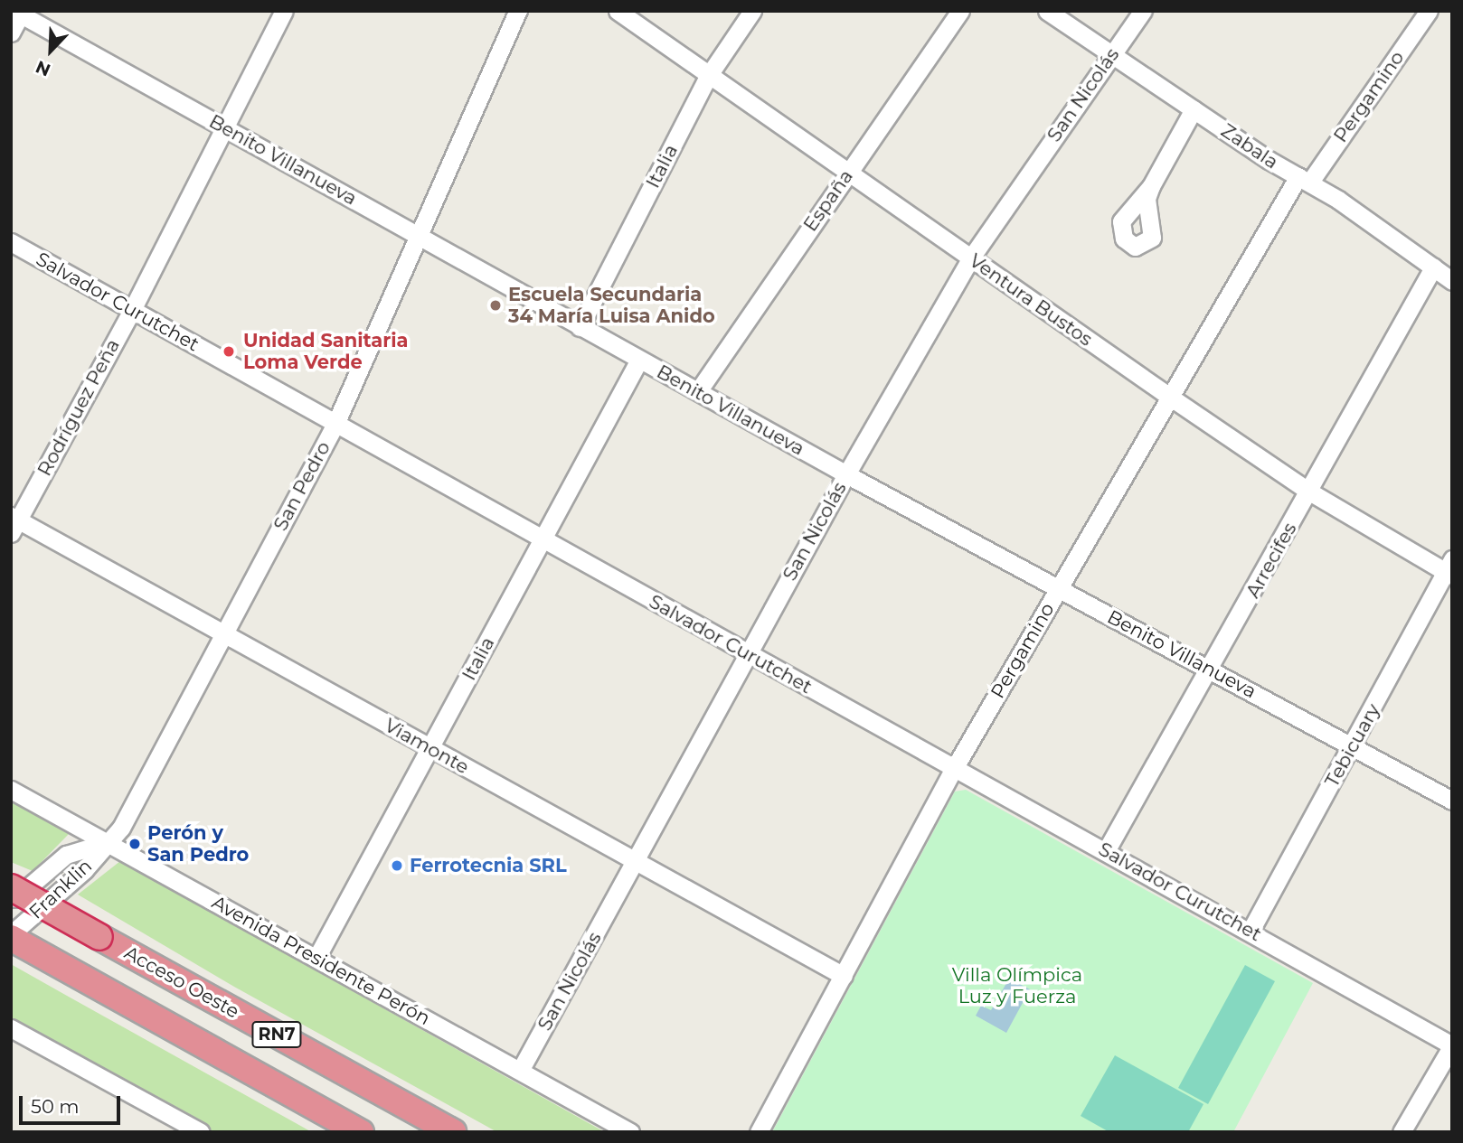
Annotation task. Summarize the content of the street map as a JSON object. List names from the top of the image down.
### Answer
{
  "streets": {
    "highway": ["Acceso Oeste", "RN7"],
    "street": [
      "San Nicolás",
      "Pergamino",
      "Zabala",
      "Benito Villanueva",
      "Italia",
      "España",
      "Ventura Bustos",
      "Salvador Curutchet",
      "Rodríguez Peña",
      "San Pedro",
      "Arrecifes",
      "Tebicuary",
      "Viamonte",
      "Franklin",
      "Avenida Presidente Perón"
    ]
  },
  "crossings": [
    ["San Nicolás", "Zabala"],
    ["San Nicolás", "Benito Villanueva"],
    ["San Nicolás", "Ventura Bustos"],
    ["San Nicolás", "Salvador Curutchet"],
    ["San Nicolás", "Viamonte"],
    ["San Nicolás", "Avenida Presidente Perón"],
    ["Pergamino", "Zabala"],
    ["Pergamino", "Benito Villanueva"],
    ["Pergamino", "Ventura Bustos"],
    ["Pergamino", "Salvador Curutchet"],
    ["Pergamino", "Viamonte"],
    ["Zabala", "Arrecifes"],
    ["Benito Villanueva", "Italia"],
    ["Benito Villanueva", "España"],
    ["Benito Villanueva", "Rodríguez Peña"],
    ["Benito Villanueva", "San Pedro"],
    ["Benito Villanueva", "Arrecifes"],
    ["Benito Villanueva", "Tebicuary"],
    ["Italia", "Ventura Bustos"],
    ["Italia", "Salvador Curutchet"],
    ["Italia", "Viamonte"],
    ["Italia", "Avenida Presidente Perón"],
    ["España", "Ventura Bustos"],
    ["Ventura Bustos", "Arrecifes"],
    ["Ventura Bustos", "Tebicuary"],
    ["Salvador Curutchet", "Rodríguez Peña"],
    ["Salvador Curutchet", "San Pedro"],
    ["Salvador Curutchet", "Arrecifes"],
    ["Salvador Curutchet", "Tebicuary"],
    ["Rodríguez Peña", "Viamonte"],
    ["San Pedro", "Viamonte"],
    ["San Pedro", "Franklin"],
    ["San Pedro", "Avenida Presidente Perón"],
    ["Franklin", "Avenida Presidente Perón"],
    ["Franklin", "RN7"]
  ],
  "parks": ["Villa Olímpica Luz y Fuerza"],
  "places": [
    "Escuela Secundaria 34 María Luisa Anido",
    "Unidad Sanitaria Loma Verde",
    "Perón y San Pedro",
    "Ferrotecnia SRL"
  ],
  "scale_bar": "50 m",
  "north": "bottom left"
}
